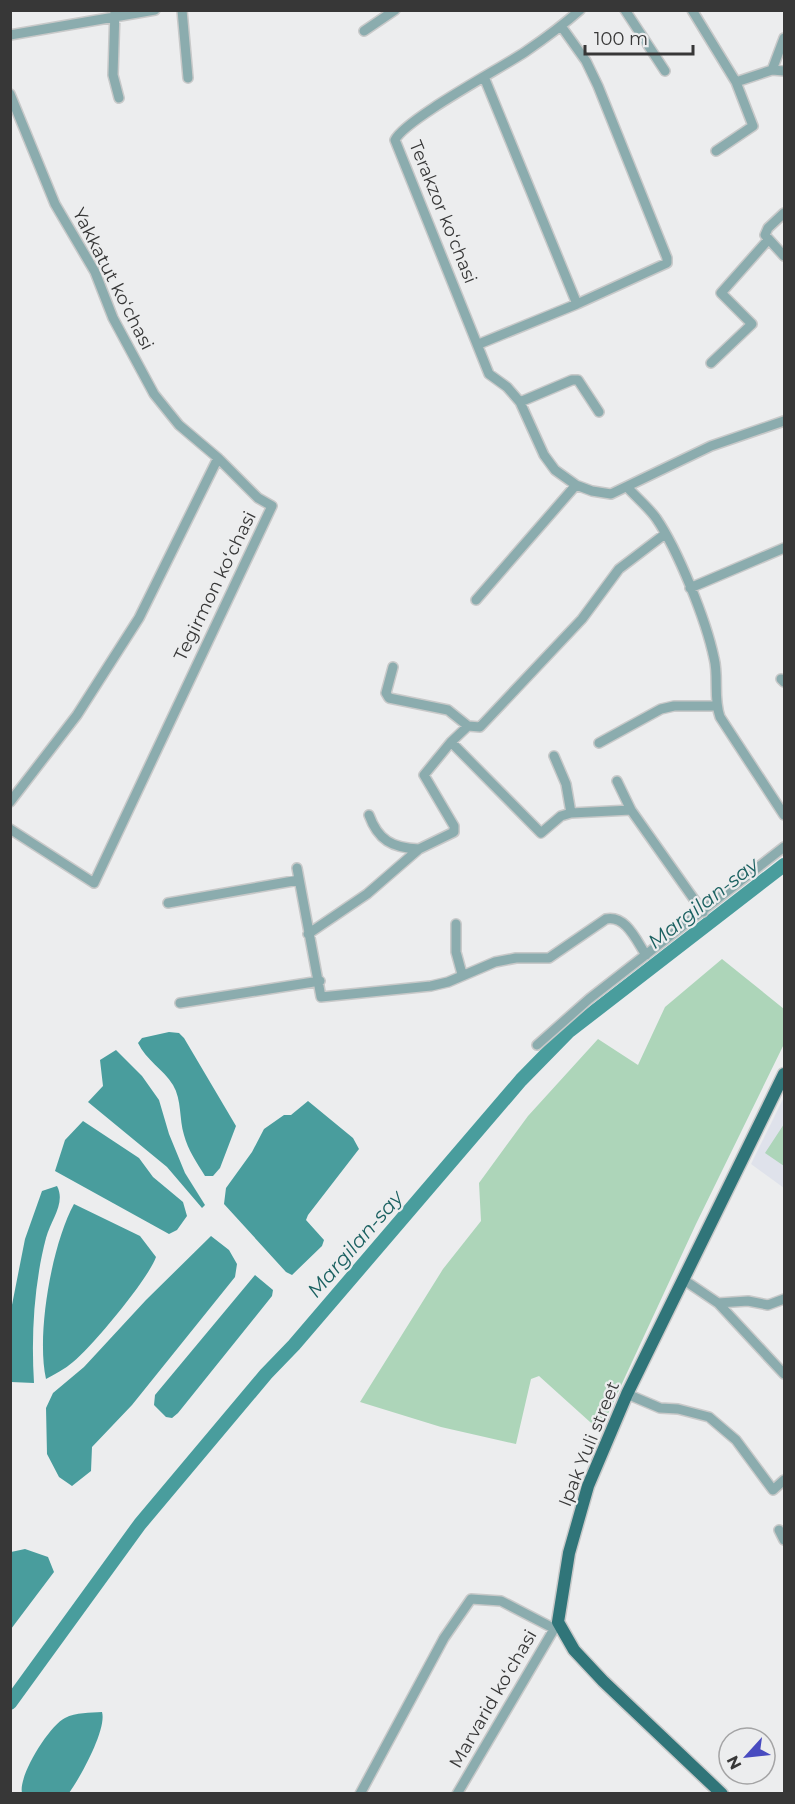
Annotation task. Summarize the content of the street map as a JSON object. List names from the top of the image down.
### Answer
{
  "streets": {
    "main road": ["Ipak Yuli street"],
    "street": [
      "Terakzor koʻchasi",
      "Yakkatut koʻchasi",
      "Tegirmon koʻchasi",
      "Marvarid koʻchasi"
    ]
  },
  "crossings": [
    ["Yakkatut koʻchasi", "Tegirmon koʻchasi"],
    ["Ipak Yuli street", "Marvarid koʻchasi"]
  ],
  "water": ["Margilan-say"],
  "scale_bar": "100 m",
  "north": "bottom left"
}
